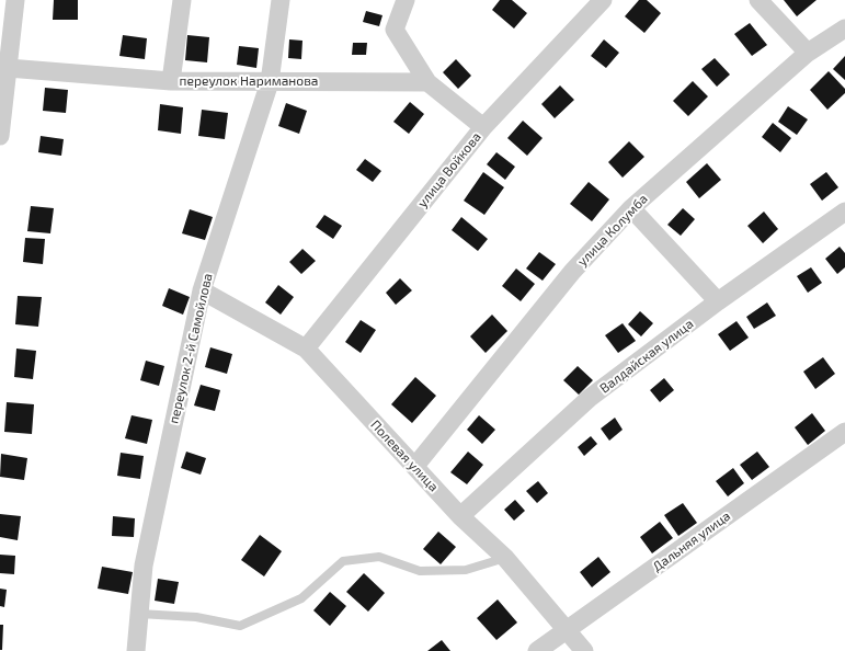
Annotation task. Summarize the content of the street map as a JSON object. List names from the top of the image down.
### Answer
{
  "streets": {
    "street": [
      "переулок Нариманова",
      "улица Войкова",
      "улица Колумба",
      "переулок 2-й Самойлова",
      "Валдайская улица",
      "Полевая улица",
      "Дальняя улица"
    ]
  },
  "crossings": [
    ["переулок Нариманова", "переулок 2-й Самойлова"],
    ["улица Войкова", "Полевая улица"],
    ["улица Колумба", "Полевая улица"],
    ["переулок 2-й Самойлова", "Полевая улица"],
    ["Валдайская улица", "Полевая улица"],
    ["Полевая улица", "Дальняя улица"]
  ]
}
